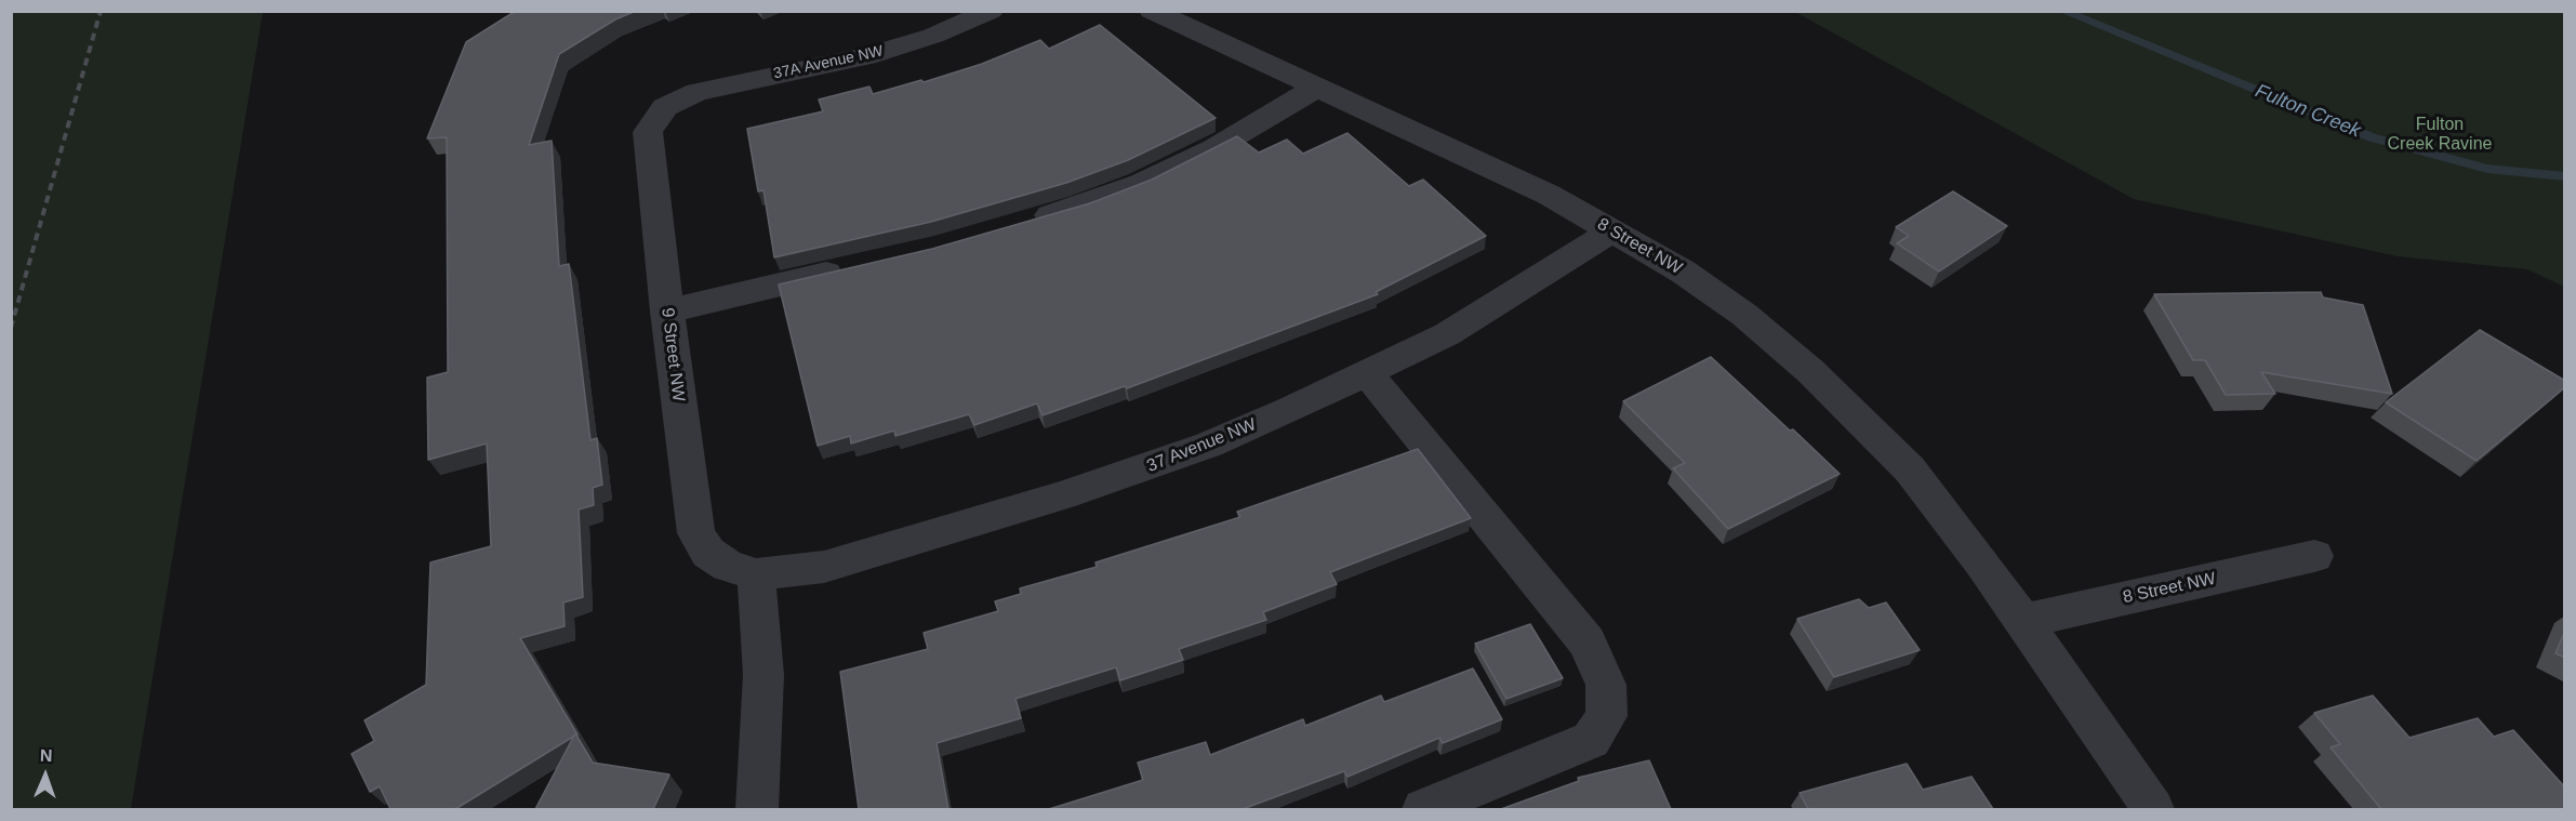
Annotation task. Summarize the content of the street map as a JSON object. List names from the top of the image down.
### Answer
{
  "streets": {
    "street": [
      "37A Avenue NW",
      "8 Street NW",
      "9 Street NW",
      "37 Avenue NW"
    ]
  },
  "crossings": [
    ["37A Avenue NW", "9 Street NW"],
    ["8 Street NW", "37 Avenue NW"],
    ["9 Street NW", "37 Avenue NW"]
  ],
  "water": ["Fulton Creek"],
  "parks": ["Fulton Creek Ravine"],
  "north": "top"
}
